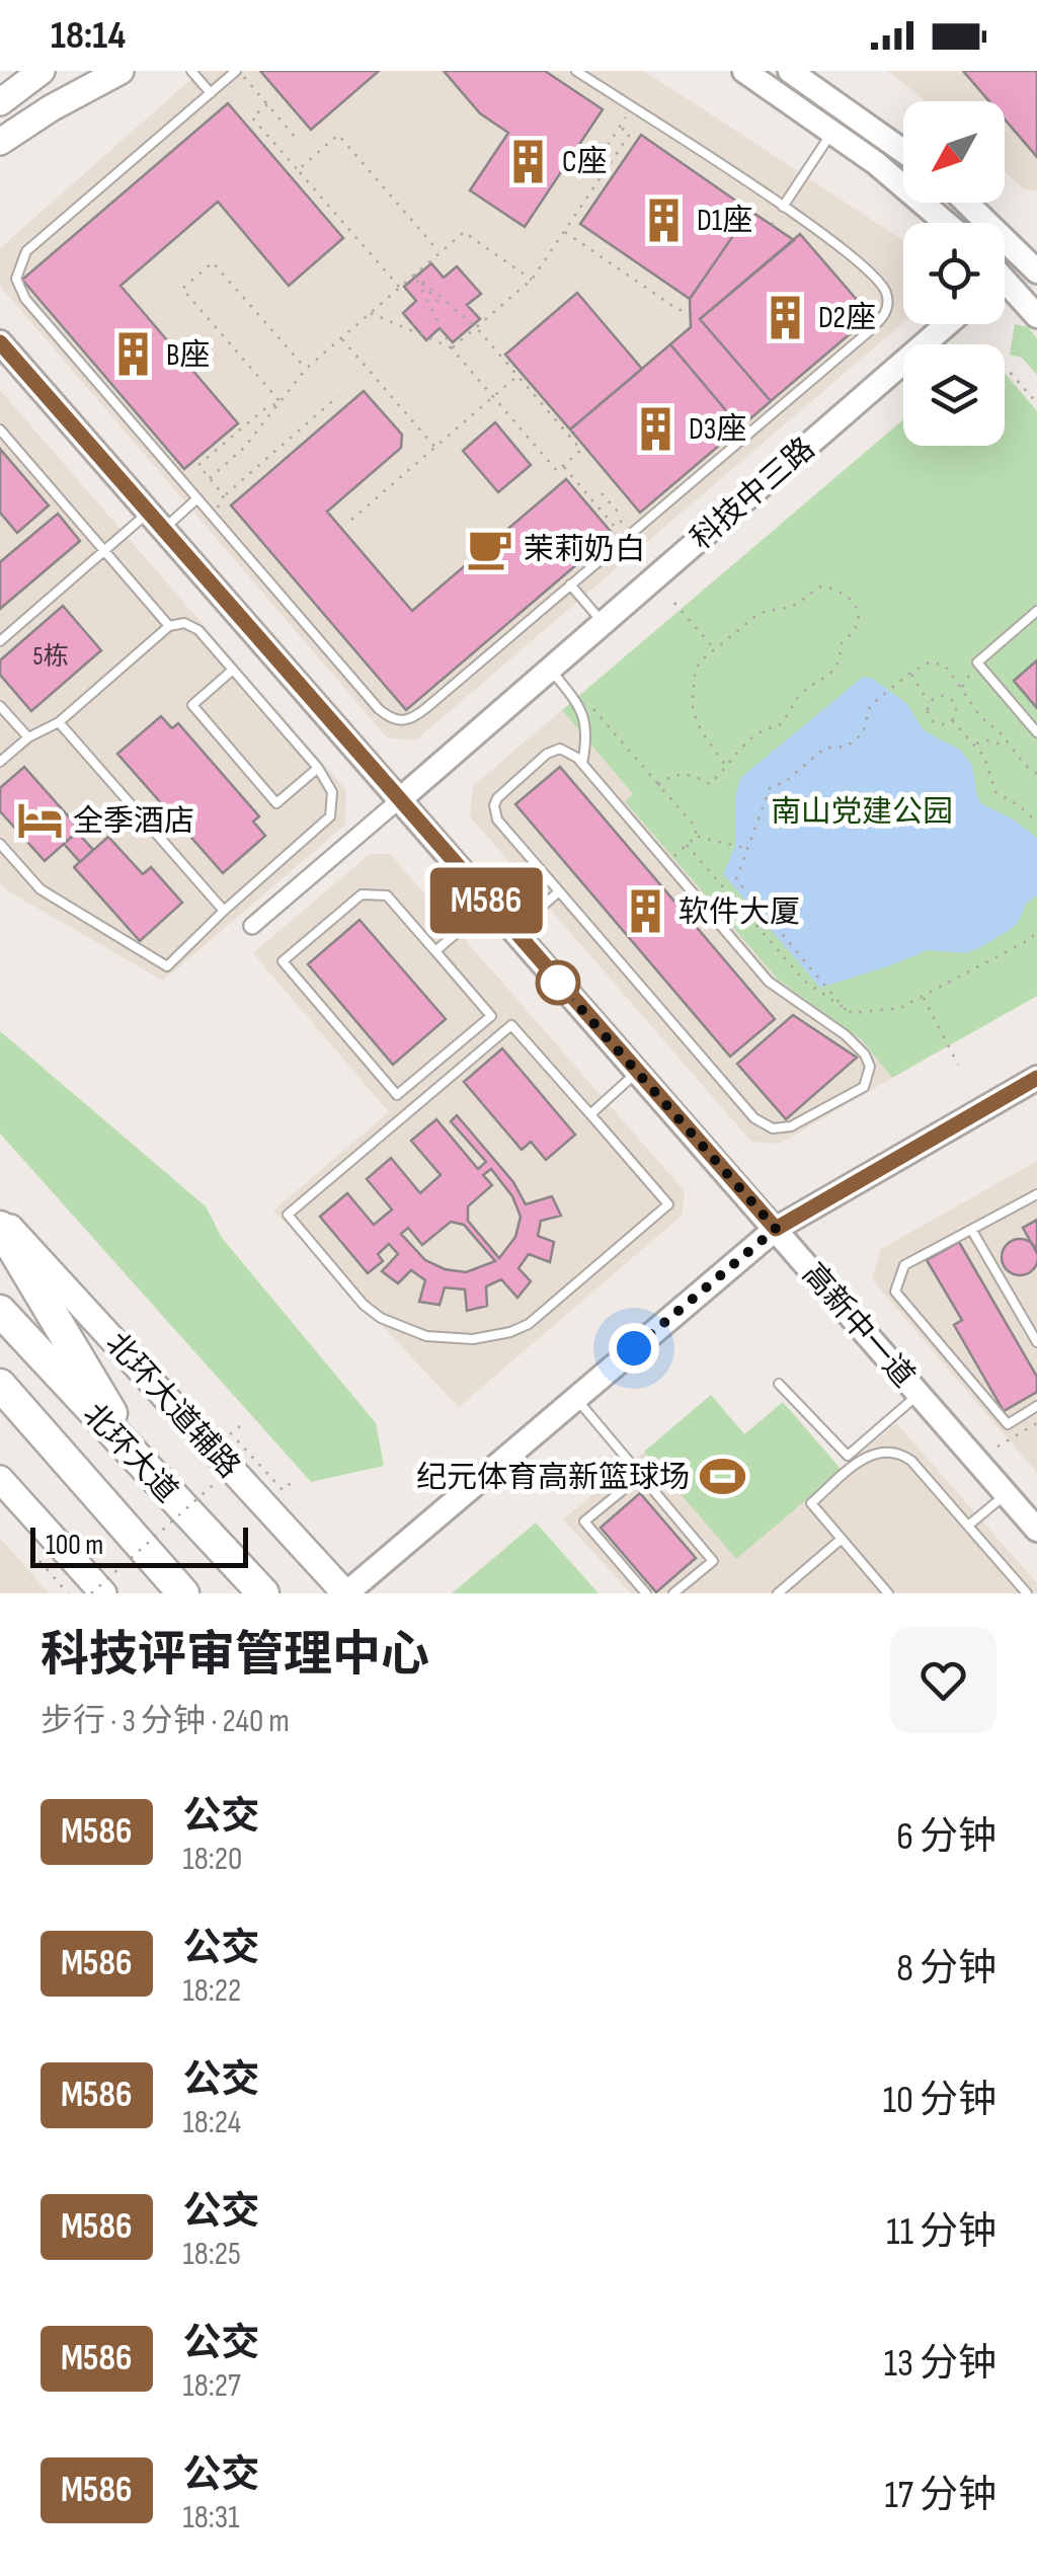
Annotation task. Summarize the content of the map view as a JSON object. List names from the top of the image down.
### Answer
{
  "streets": {
    "highway": ["北环大道"],
    "main road": ["北环大道辅路"],
    "street": ["科技中三路", "高新中一道"]
  },
  "crossings": [
    ["科技中三路", "高新中一道"]
  ],
  "parks": ["南山党建公园"],
  "places": {
    "building": [
      "C座",
      "D1座",
      "D2座",
      "B座",
      "D3座",
      "软件大厦"
    ],
    "cafe": ["茉莉奶白"],
    "hotel": ["全季酒店"],
    "sports": ["纪元体育高新篮球场"]
  },
  "lines": ["bus line M586"],
  "house_numbers": ["5栋"],
  "scale_bar": "100 m",
  "north": "bottom left",
  "page": {
    "status": "18:14",
    "on_map": "M586",
    "scale": "100 m",
    "heading": ["科技评审管理中心", "步行 · 3 分钟 · 240 m"],
    "list": [
      {
        "mark": "M586",
        "name": "公交",
        "note": "18:20",
        "value": "6 分钟"
      },
      {
        "mark": "M586",
        "name": "公交",
        "note": "18:22",
        "value": "8 分钟"
      },
      {
        "mark": "M586",
        "name": "公交",
        "note": "18:24",
        "value": "10 分钟"
      },
      {
        "mark": "M586",
        "name": "公交",
        "note": "18:25",
        "value": "11 分钟"
      },
      {
        "mark": "M586",
        "name": "公交",
        "note": "18:27",
        "value": "13 分钟"
      },
      {
        "mark": "M586",
        "name": "公交",
        "note": "18:31",
        "value": "17 分钟"
      }
    ]
  }
}
